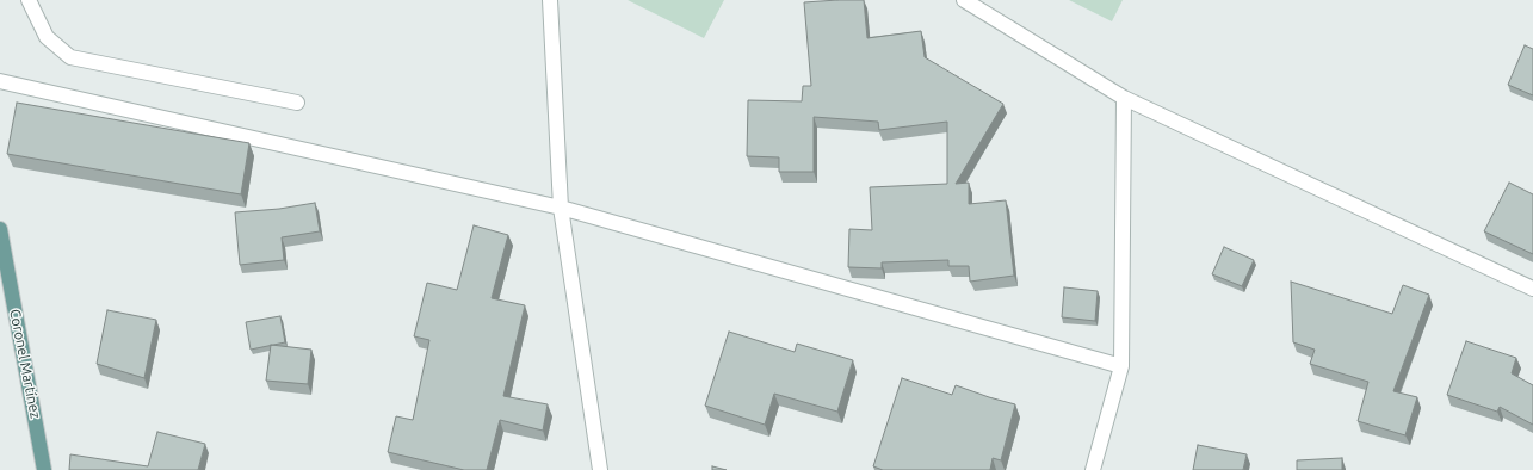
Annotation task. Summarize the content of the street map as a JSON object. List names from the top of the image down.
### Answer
{
  "streets": {
    "main road": ["Coronel Martínez"]
  }
}
